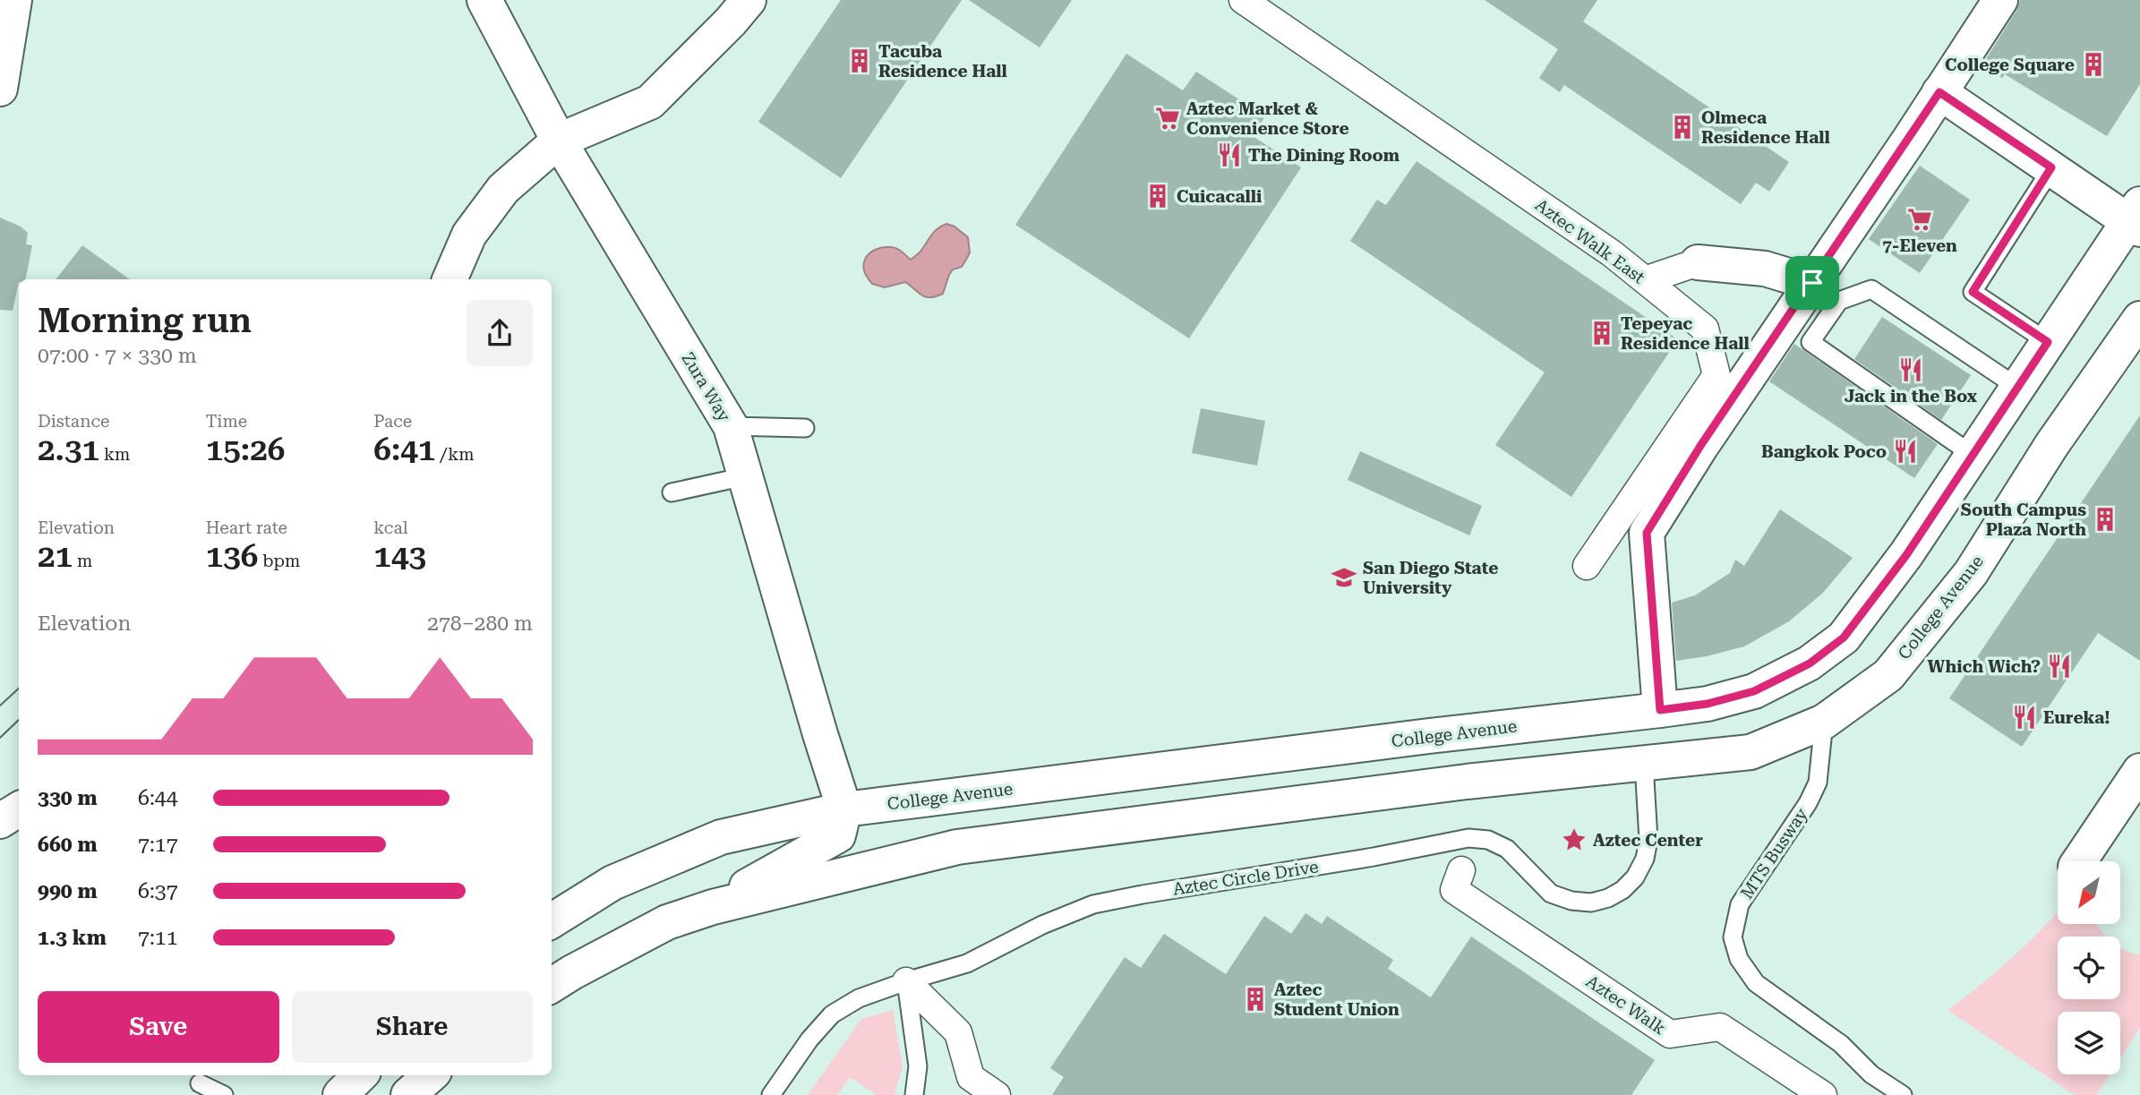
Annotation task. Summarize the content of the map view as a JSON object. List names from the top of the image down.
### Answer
{
  "streets": {
    "main road": ["Zura Way", "College Avenue"],
    "street": ["Aztec Walk East", "Aztec Walk"],
    "lane": ["MTS Busway", "Aztec Circle Drive"]
  },
  "crossings": [
    ["Zura Way", "College Avenue"],
    ["College Avenue", "MTS Busway"],
    ["College Avenue", "Aztec Circle Drive"]
  ],
  "places": {
    "building": [
      "Tacuba Residence Hall",
      "College Square",
      "Olmeca Residence Hall",
      "Cuicacalli",
      "Tepeyac Residence Hall",
      "South Campus Plaza North",
      "Aztec Student Union"
    ],
    "supermarket": ["Aztec Market & Convenience Store", "7-Eleven"],
    "restaurant": [
      "The Dining Room",
      "Jack in the Box",
      "Bangkok Poco",
      "Which Wich?",
      "Eureka!"
    ],
    "school or university": ["San Diego State University"],
    "place": ["Aztec Center"]
  },
  "north": "bottom left",
  "page": {
    "heading": ["Morning run", "07:00 · 7 × 330 m"],
    "stats": [
      ["Distance", "2.31 km"],
      ["Time", "15:26"],
      ["Pace", "6:41 /km"],
      ["Elevation", "21 m"],
      ["Heart rate", "136 bpm"],
      ["kcal", "143"]
    ],
    "chart": ["Elevation", "278–280 m"],
    "list": [
      {
        "name": "330 m",
        "note": "6:44"
      },
      {
        "name": "660 m",
        "note": "7:17"
      },
      {
        "name": "990 m",
        "note": "6:37"
      },
      {
        "name": "1.3 km",
        "note": "7:11"
      }
    ],
    "buttons": ["Save", "Share"]
  }
}
